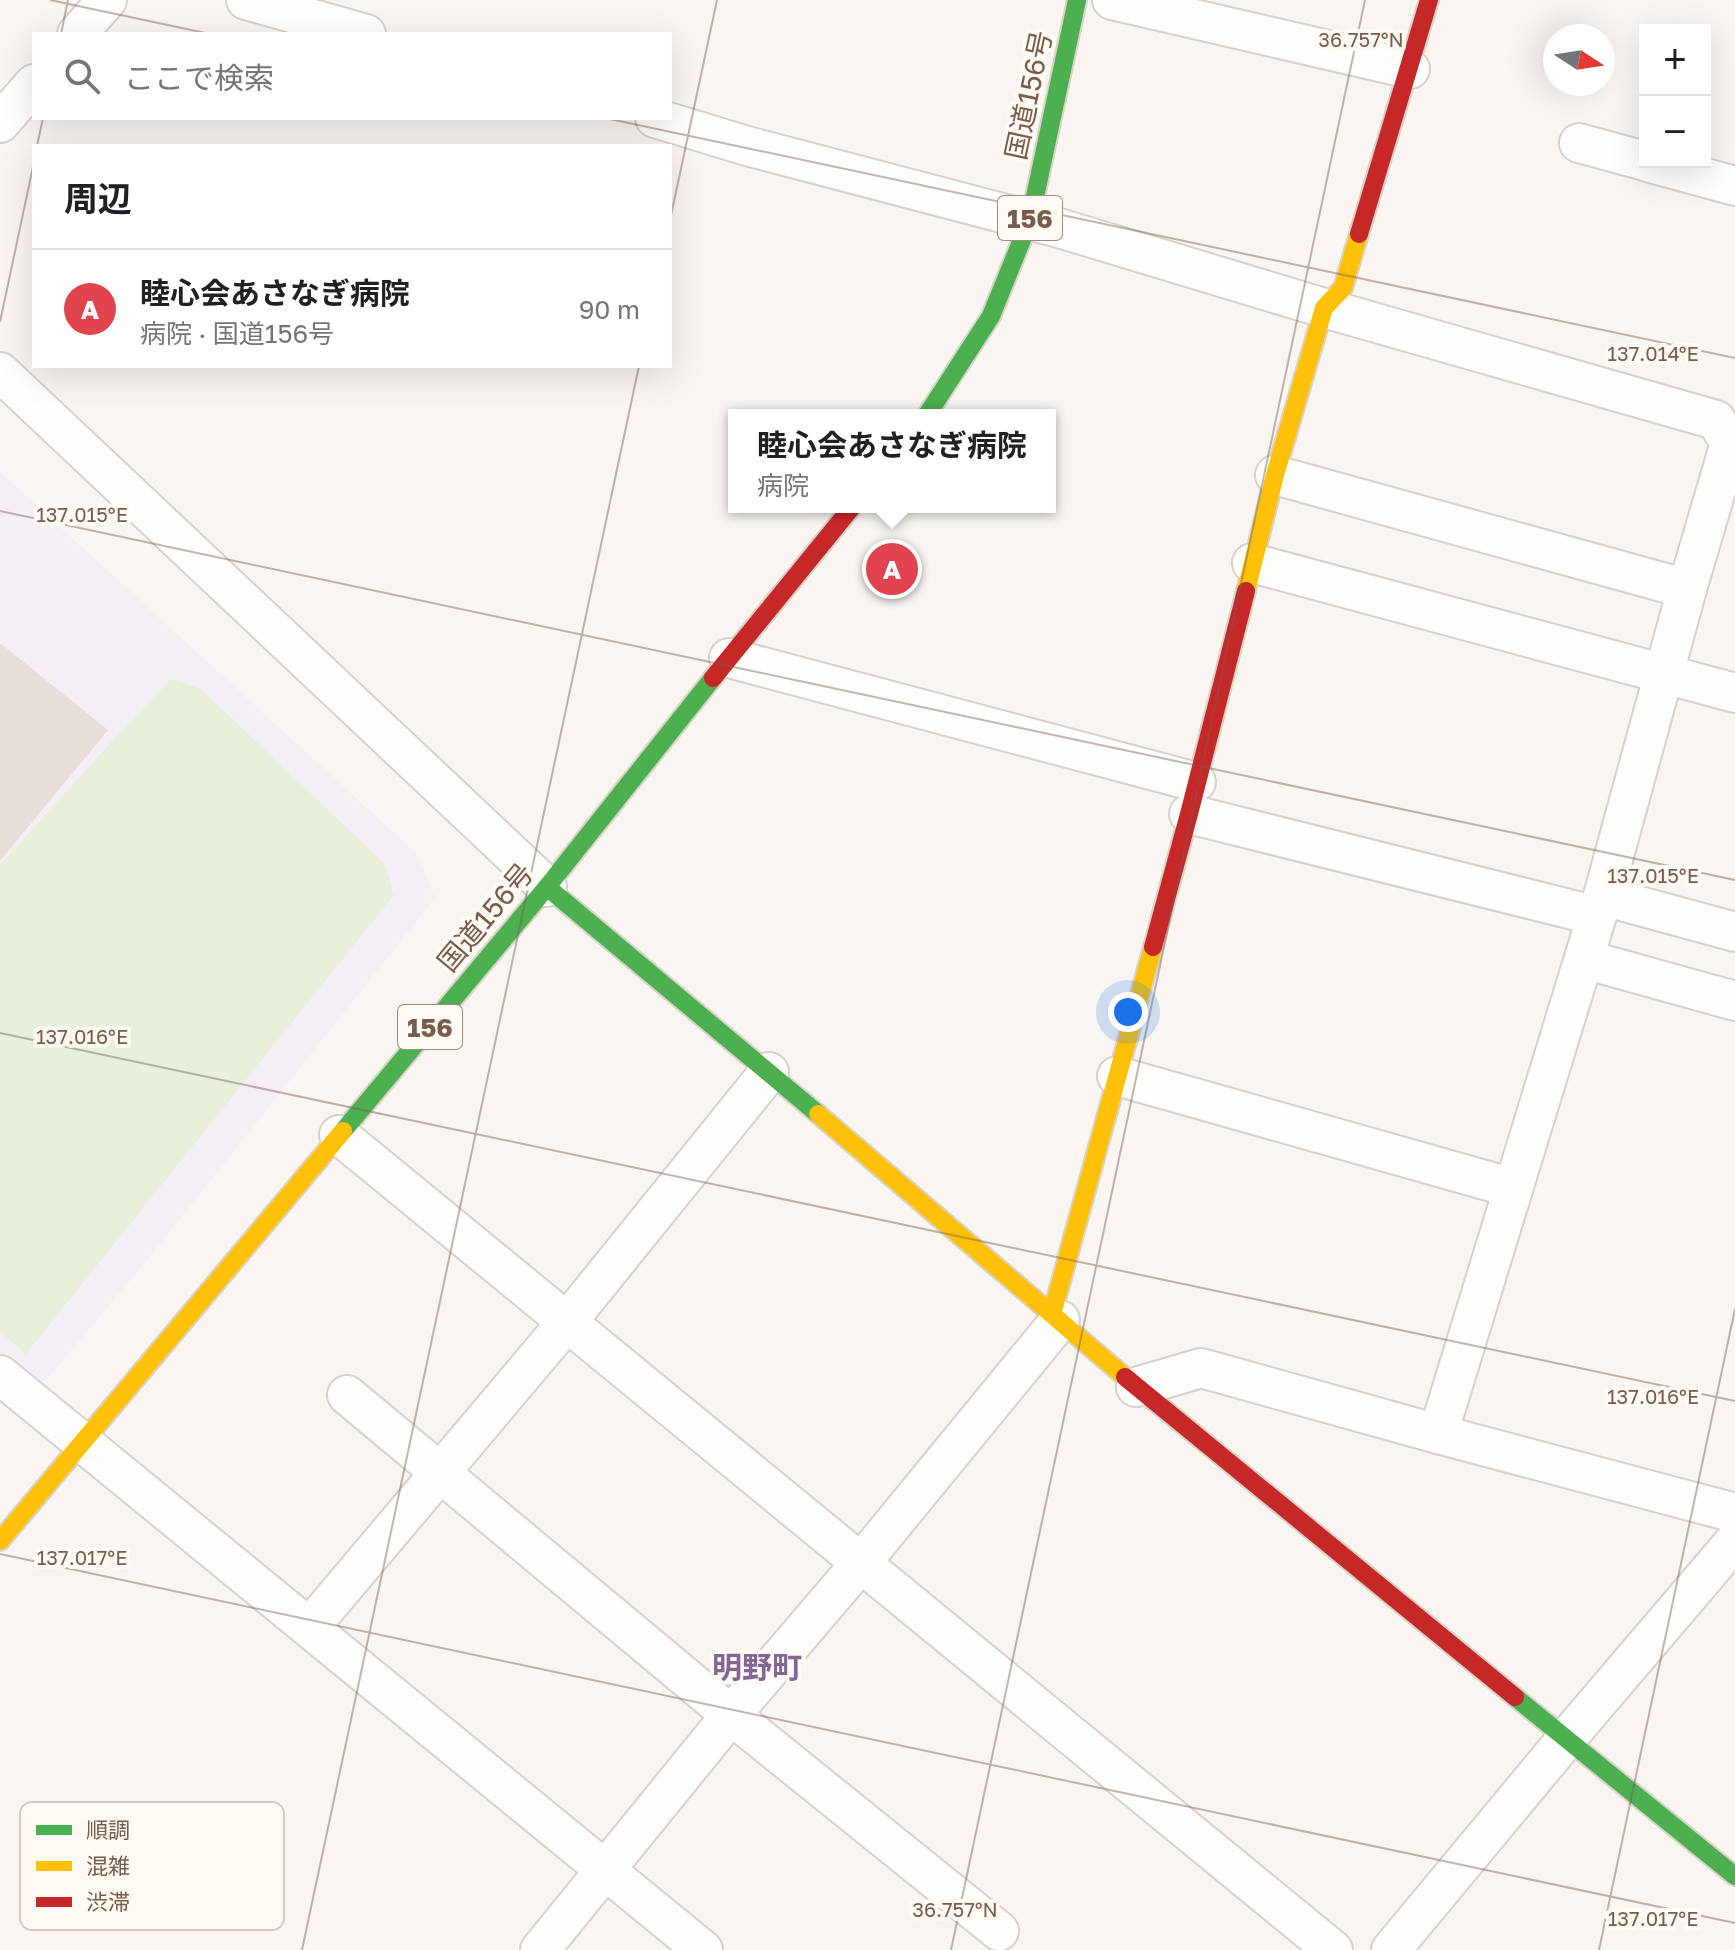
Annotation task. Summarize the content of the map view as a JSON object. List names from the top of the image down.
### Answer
{
  "streets": {
    "main road": ["国道156号", "156"]
  },
  "districts": ["明野町"],
  "legend": ["順調", "混雑", "渋滞"],
  "north": "right",
  "page": {
    "map_buttons": ["+", "−"],
    "search": "ここで検索",
    "heading": "周辺",
    "list": [
      {
        "mark": "A",
        "name": "睦心会あさなぎ病院",
        "note": "病院 · 国道156号",
        "value": "90 m"
      }
    ],
    "popup": ["睦心会あさなぎ病院", "病院"],
    "pins": "A"
  },
  "coordinates": [
    "36.757°N",
    "137.014°E",
    "137.015°E",
    "137.016°E",
    "137.017°E"
  ]
}
